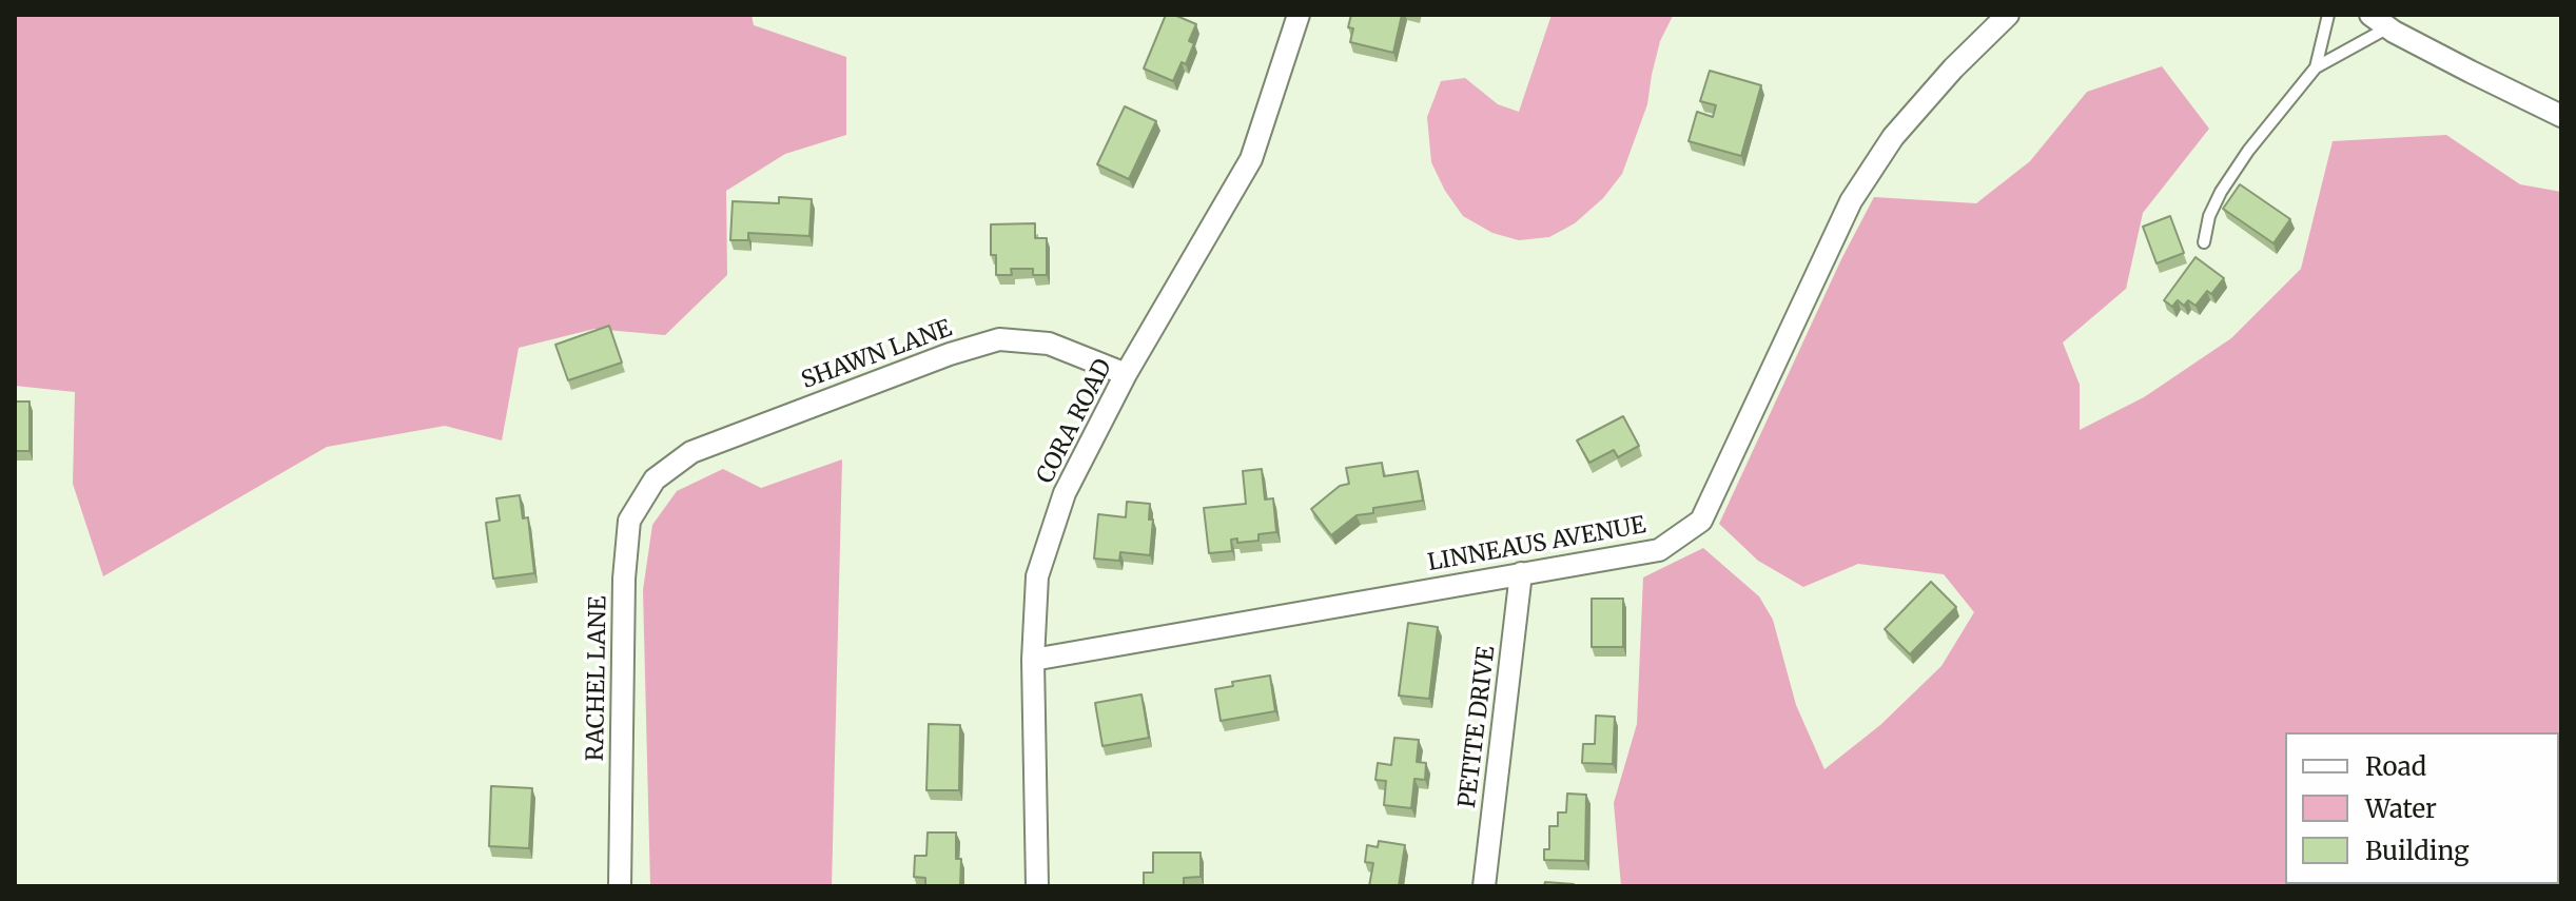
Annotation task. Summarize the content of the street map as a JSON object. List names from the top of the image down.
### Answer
{
  "streets": {
    "street": [
      "SHAWN LANE",
      "CORA ROAD",
      "LINNEAUS AVENUE",
      "RACHEL LANE",
      "PETITE DRIVE"
    ]
  },
  "crossings": [
    ["SHAWN LANE", "CORA ROAD"],
    ["SHAWN LANE", "RACHEL LANE"],
    ["CORA ROAD", "LINNEAUS AVENUE"],
    ["LINNEAUS AVENUE", "PETITE DRIVE"]
  ],
  "legend": ["Road", "Water", "Building"]
}
